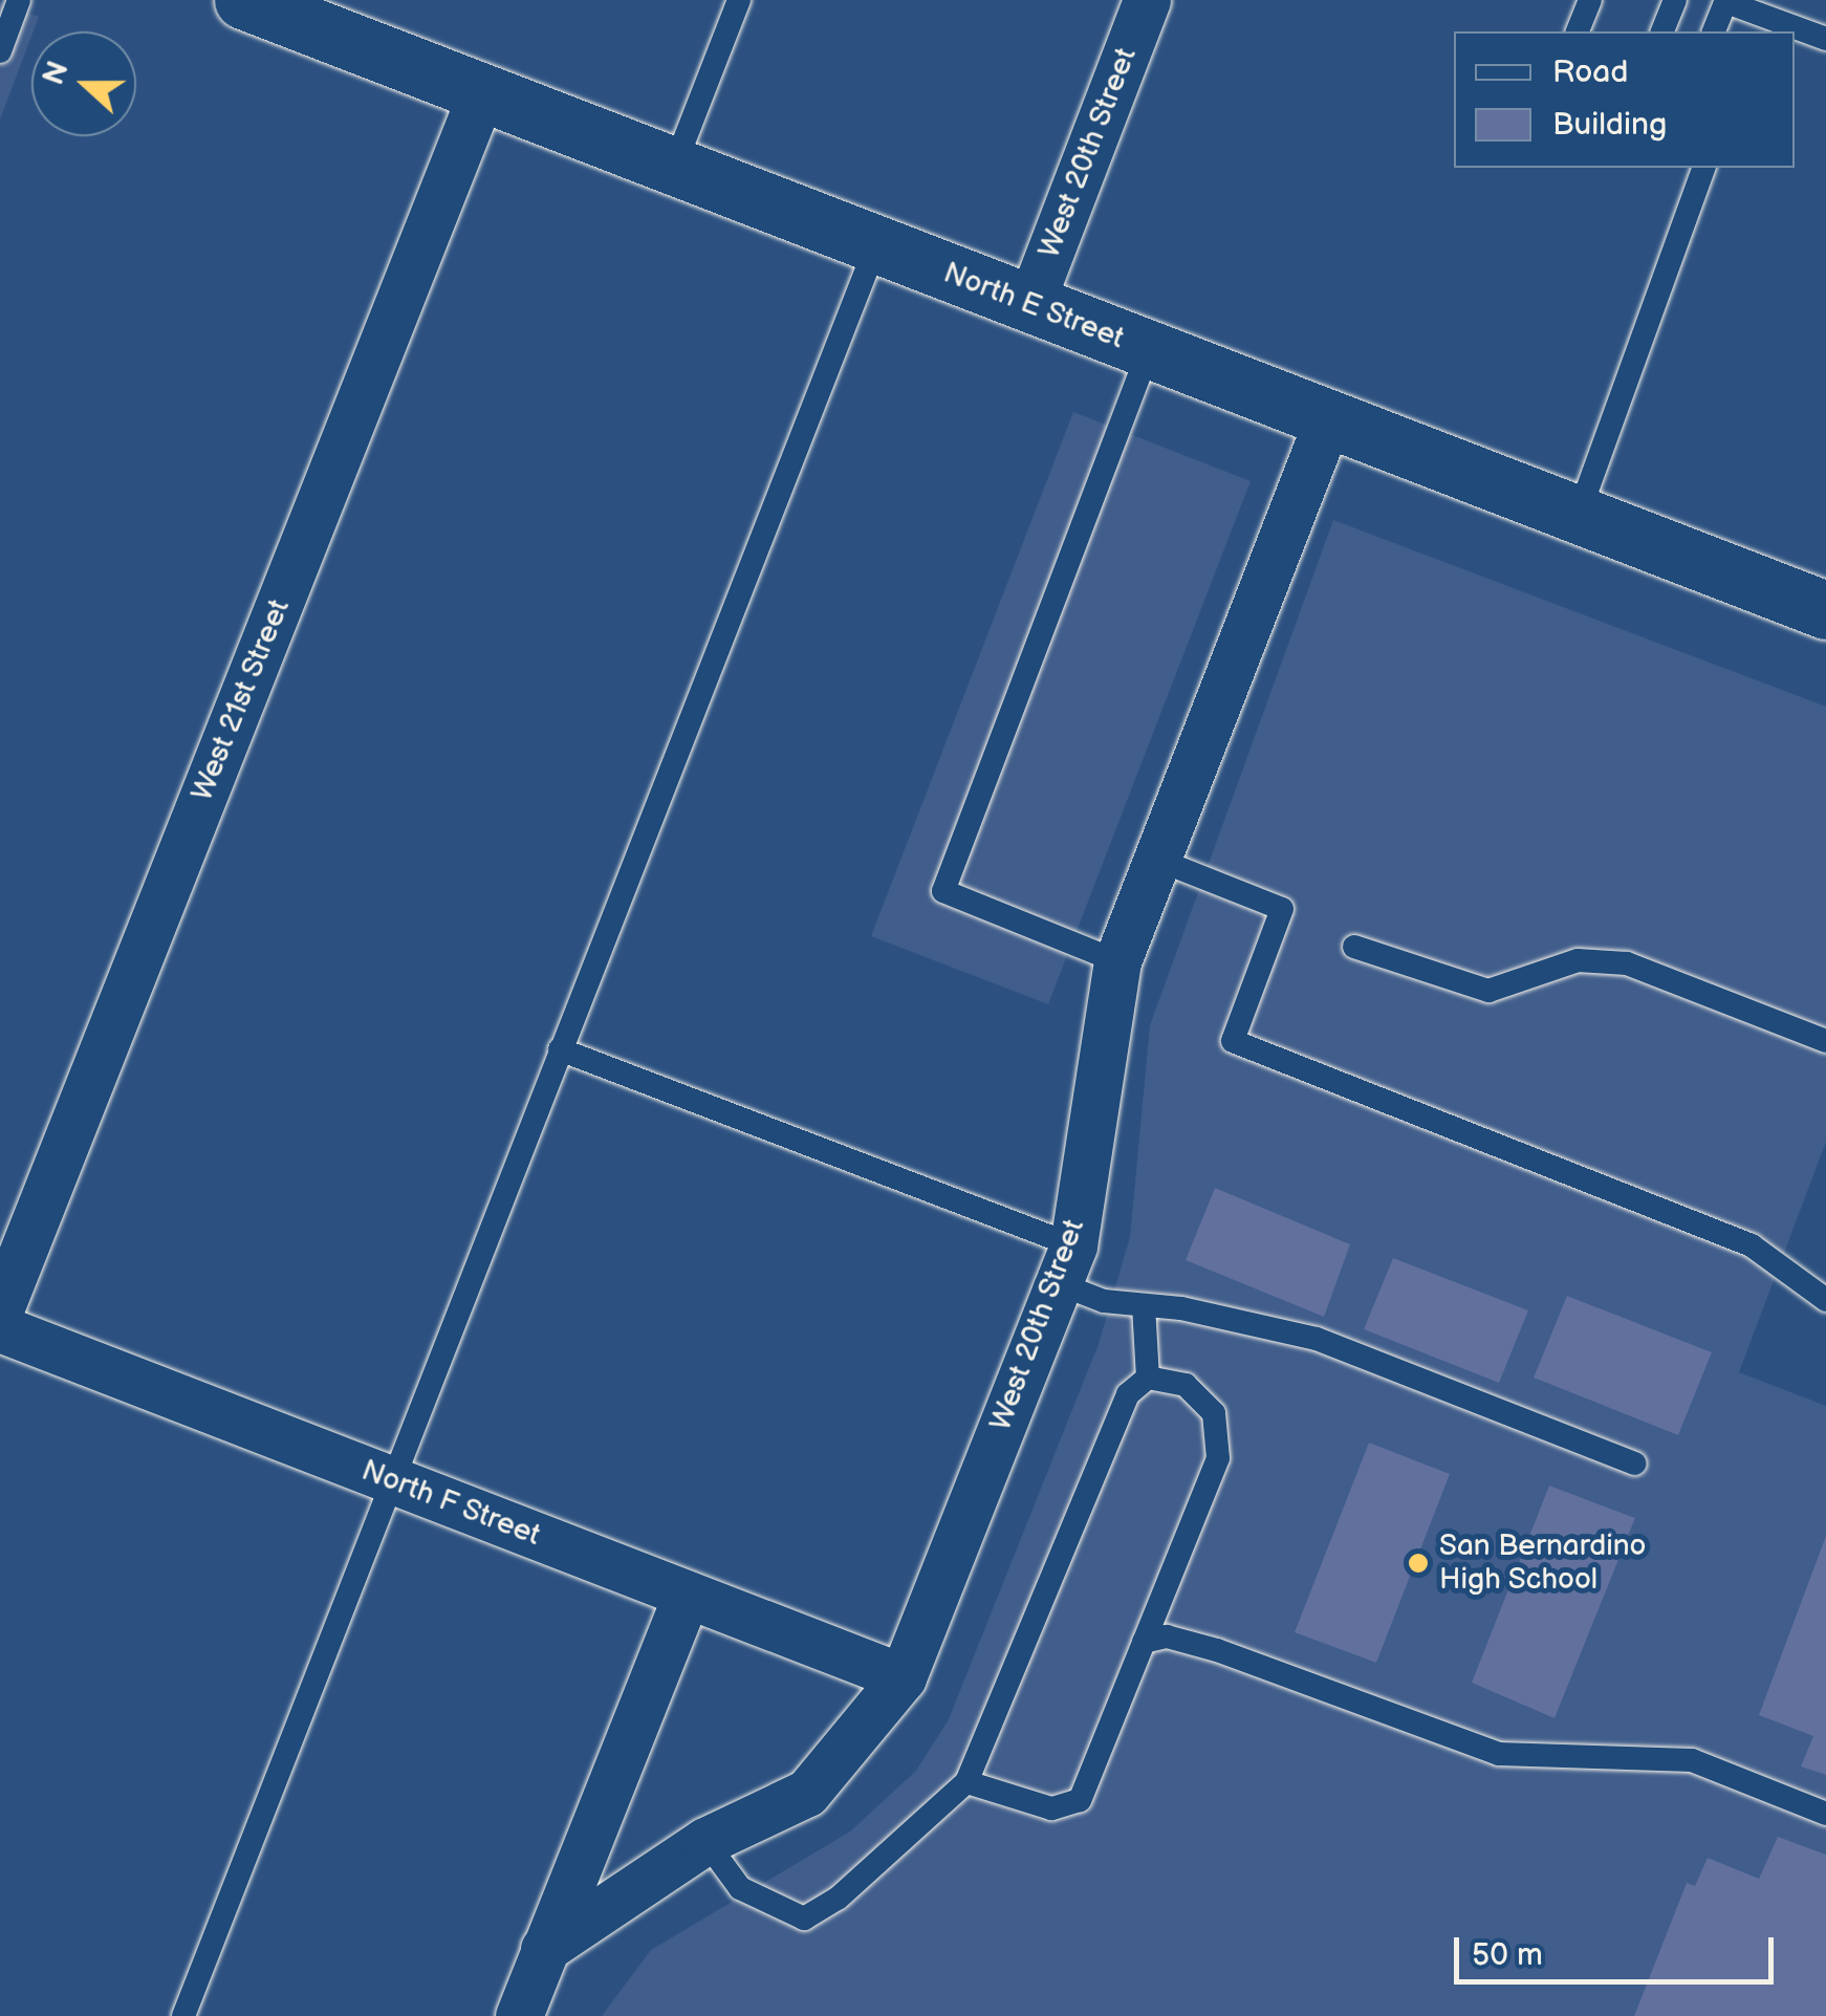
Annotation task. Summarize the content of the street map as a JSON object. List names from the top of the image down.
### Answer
{
  "streets": {
    "main road": ["North E Street"],
    "street": ["West 20th Street", "West 21st Street", "North F Street"]
  },
  "crossings": [
    ["West 20th Street", "North E Street"],
    ["West 20th Street", "North F Street"],
    ["North E Street", "West 21st Street"]
  ],
  "places": ["San Bernardino High School"],
  "legend": ["Road", "Building"],
  "scale_bar": "50 m",
  "north": "left"
}
